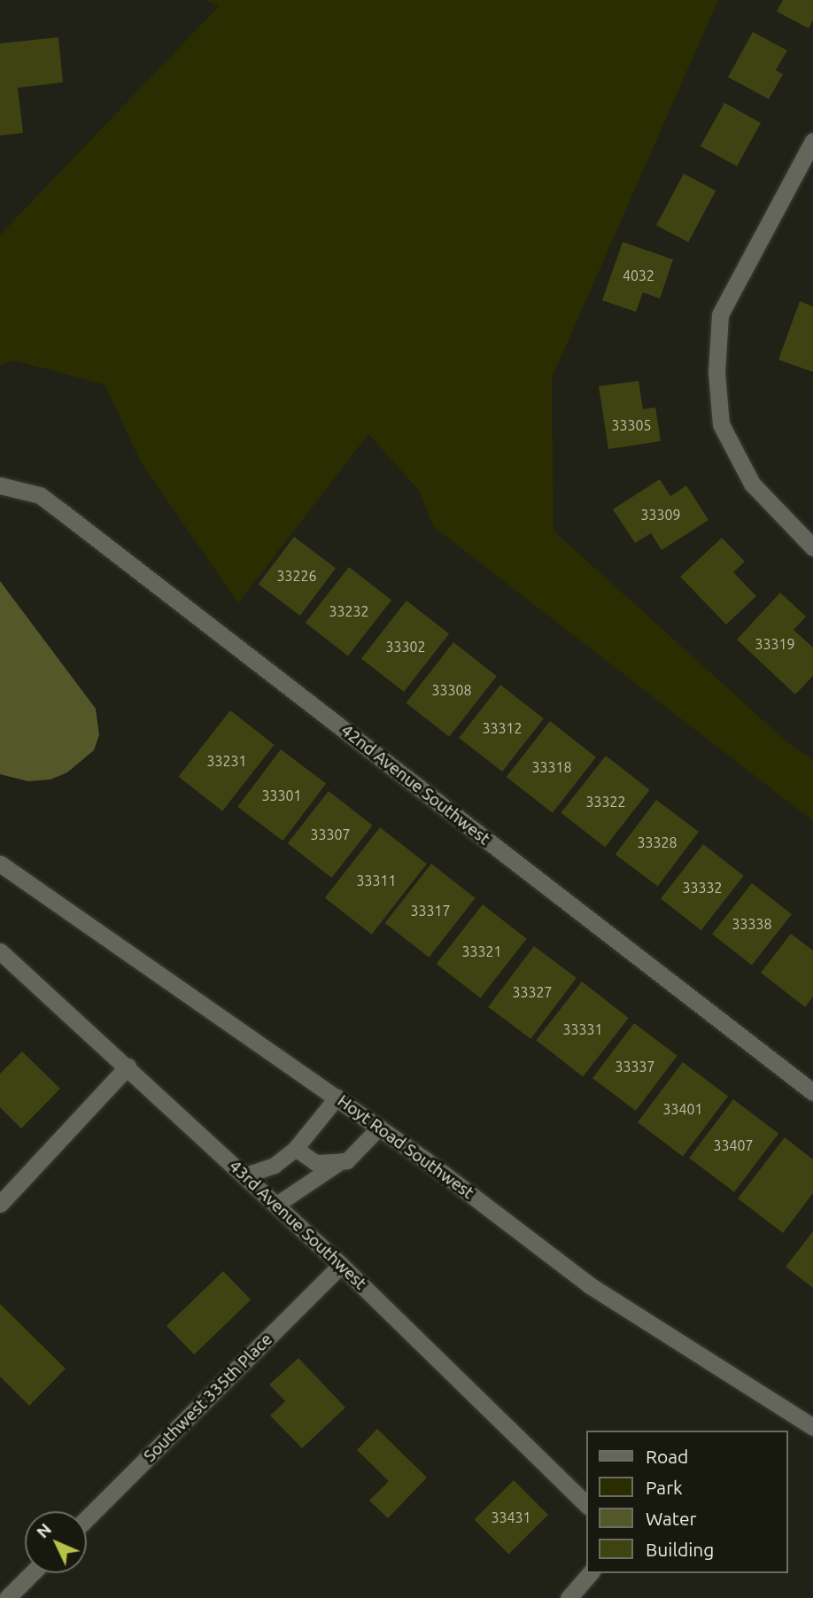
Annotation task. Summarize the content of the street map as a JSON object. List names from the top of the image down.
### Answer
{
  "streets": {
    "street": [
      "42nd Avenue Southwest",
      "Hoyt Road Southwest",
      "43rd Avenue Southwest",
      "Southwest 335th Place"
    ]
  },
  "crossings": [
    ["43rd Avenue Southwest", "Southwest 335th Place"]
  ],
  "house_numbers": [
    "4032",
    "33305",
    "33309",
    "33226",
    "33232",
    "33319",
    "33302",
    "33308",
    "33312",
    "33231",
    "33318",
    "33301",
    "33322",
    "33307",
    "33328",
    "33311",
    "33332",
    "33317",
    "33338",
    "33321",
    "33327",
    "33331",
    "33337",
    "33401",
    "33407",
    "33431"
  ],
  "legend": [
    "Road",
    "Park",
    "Water",
    "Building"
  ],
  "north": "top left"
}
